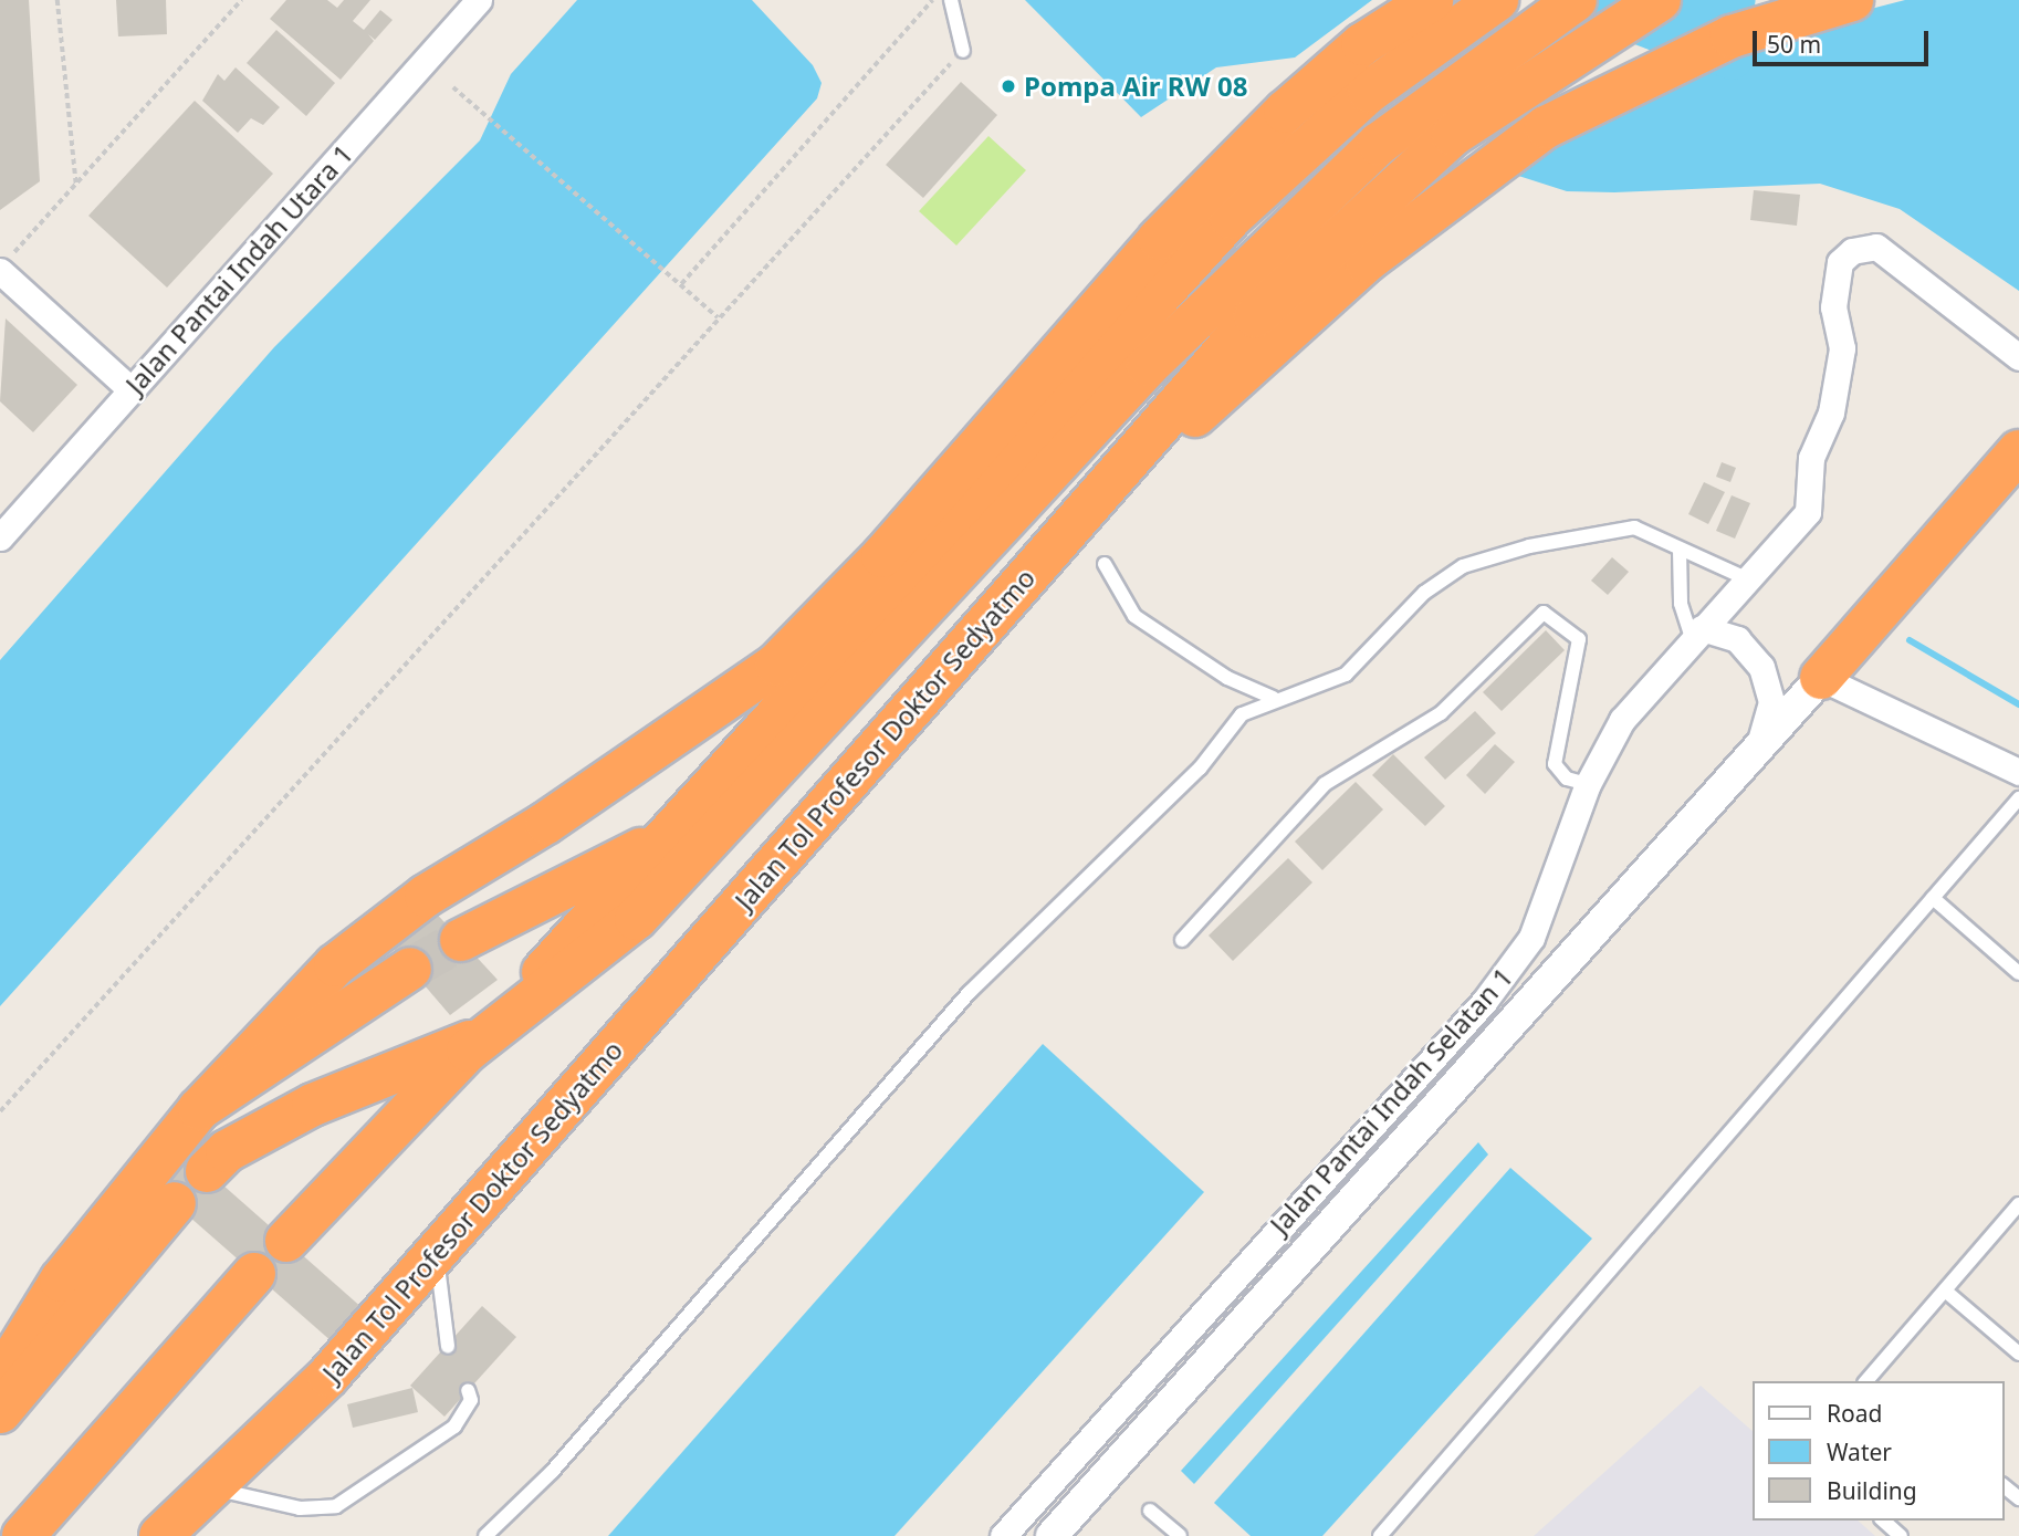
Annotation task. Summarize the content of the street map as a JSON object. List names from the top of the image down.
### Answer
{
  "streets": {
    "highway": ["Jalan Tol Profesor Doktor Sedyatmo"],
    "street": ["Jalan Pantai Indah Utara 1", "Jalan Pantai Indah Selatan 1"]
  },
  "places": ["Pompa Air RW 08"],
  "legend": ["Road", "Water", "Building"],
  "scale_bar": "50 m"
}
